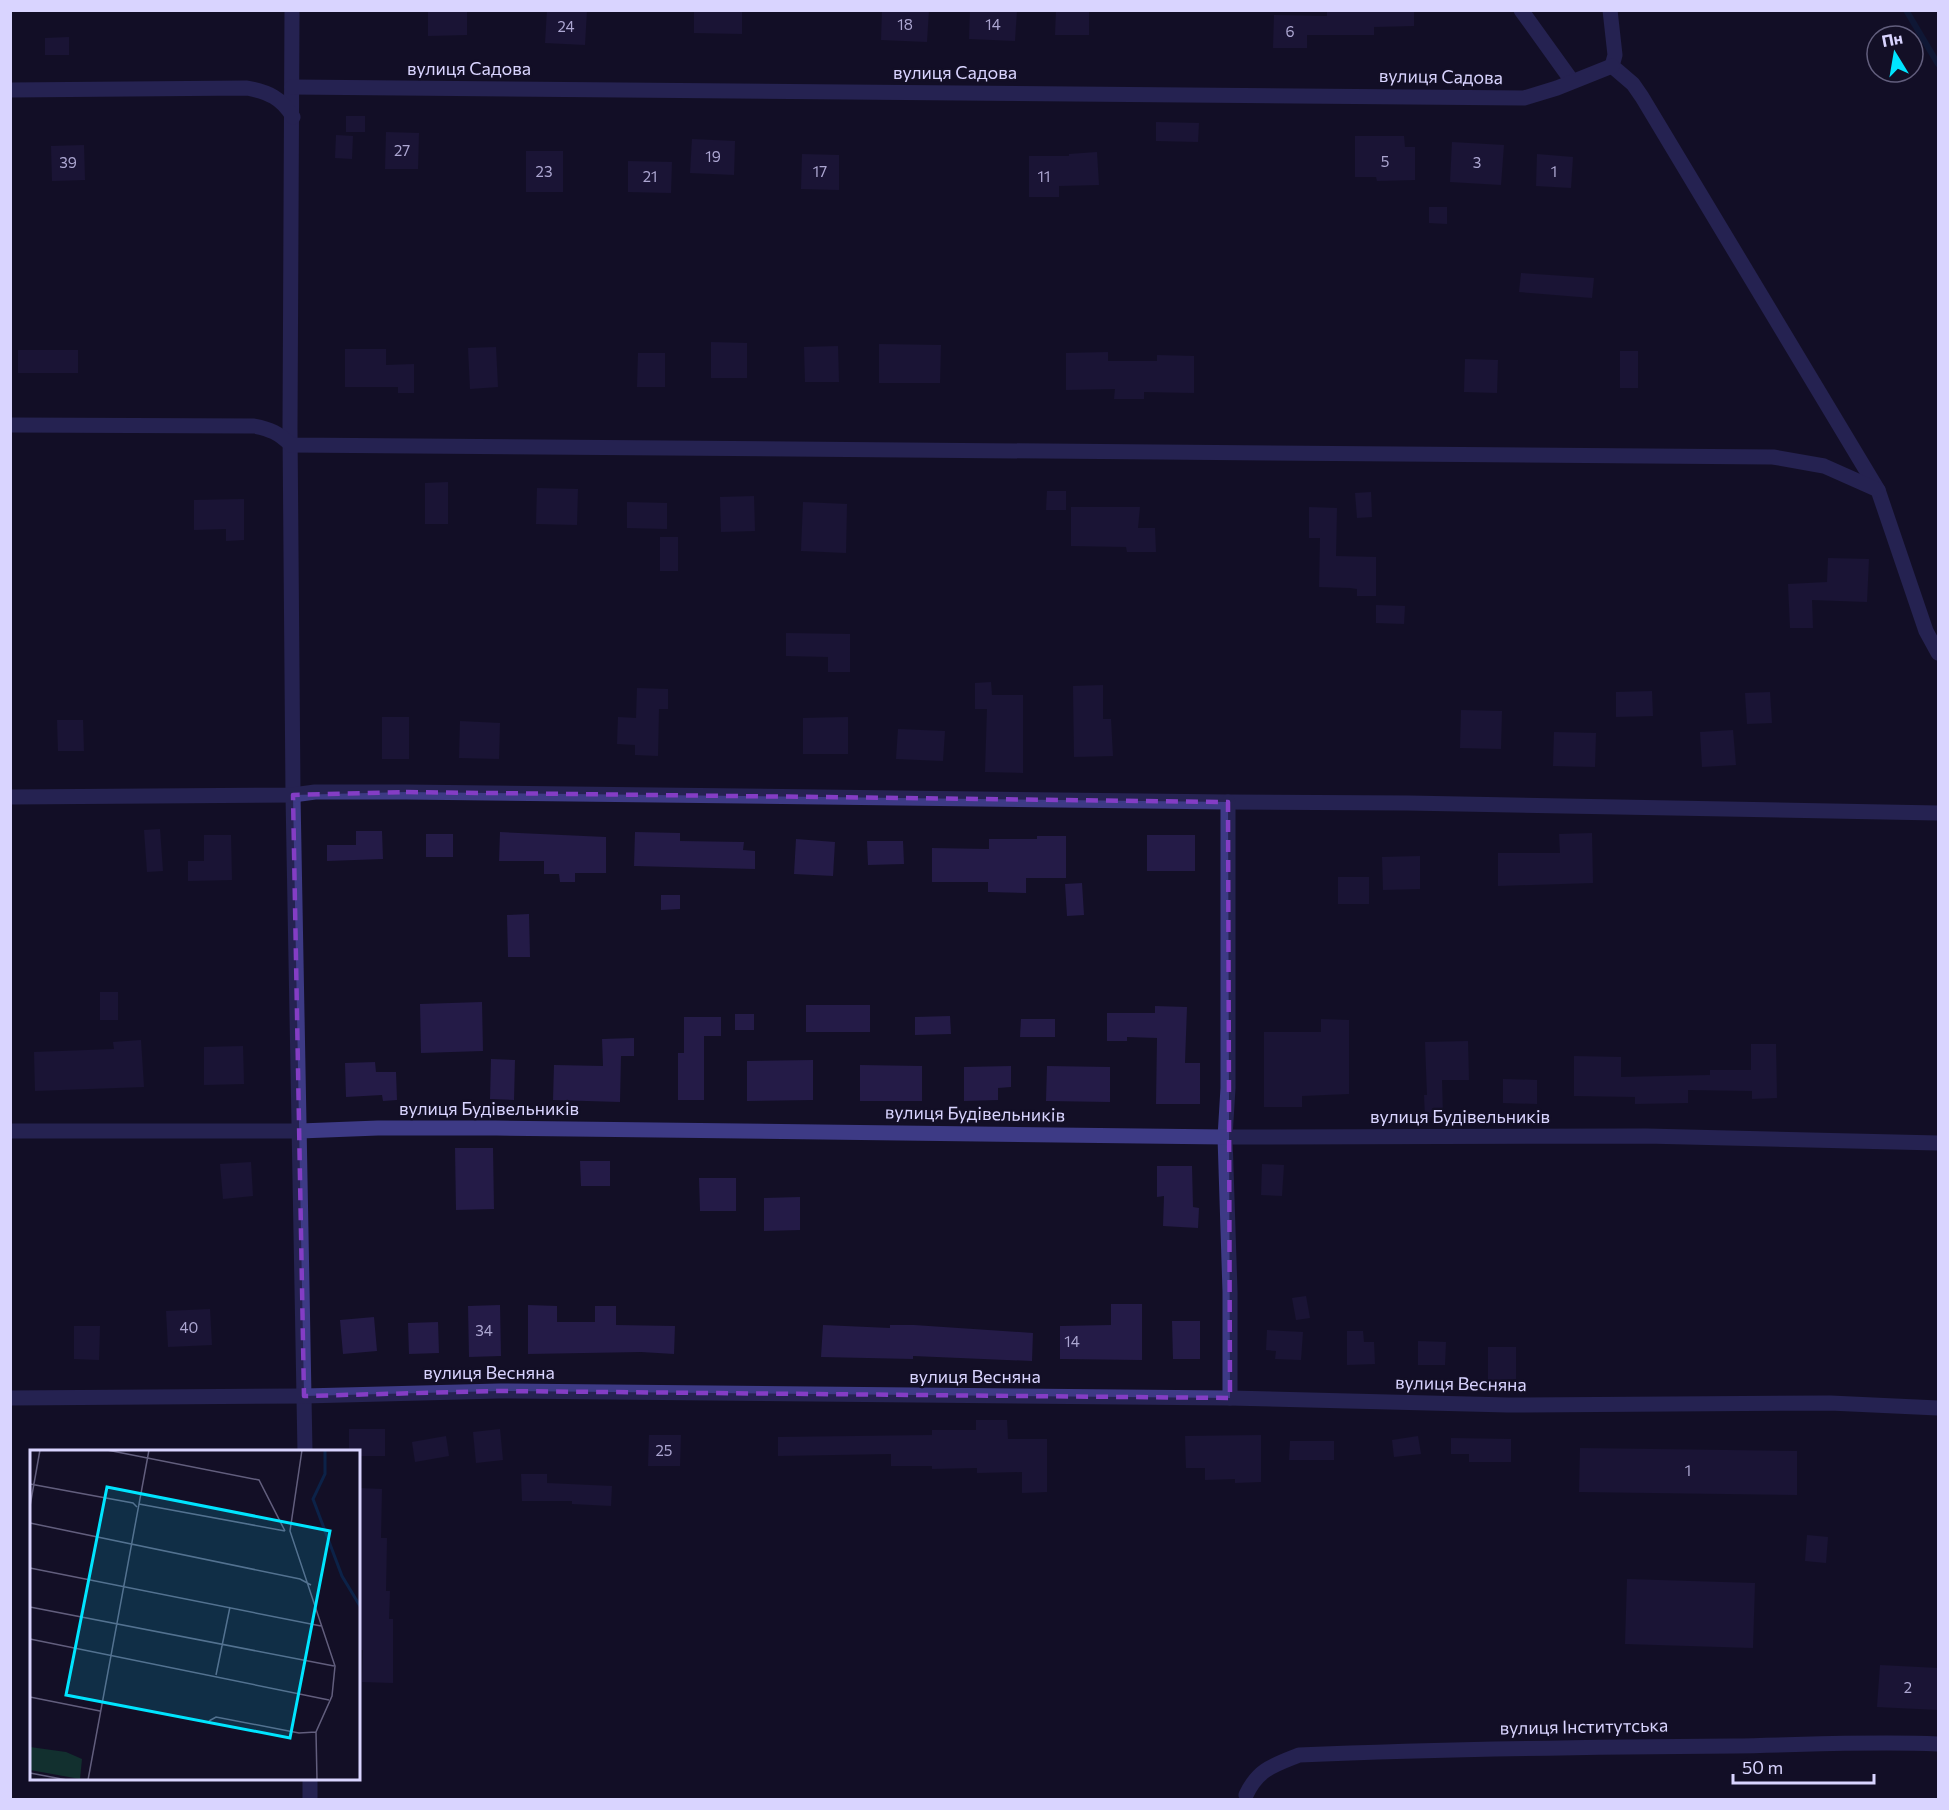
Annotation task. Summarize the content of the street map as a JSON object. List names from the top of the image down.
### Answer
{
  "streets": {
    "street": [
      "вулиця Садова",
      "вулиця Будівельників",
      "вулиця Весняна",
      "вулиця Інститутська"
    ]
  },
  "house_numbers": [
    "18",
    "14",
    "24",
    "6",
    "27",
    "19",
    "5",
    "39",
    "3",
    "23",
    "17",
    "1",
    "21",
    "11",
    "40",
    "34",
    "14",
    "25",
    "1",
    "2"
  ],
  "scale_bar": "50 m",
  "north": "top"
}
